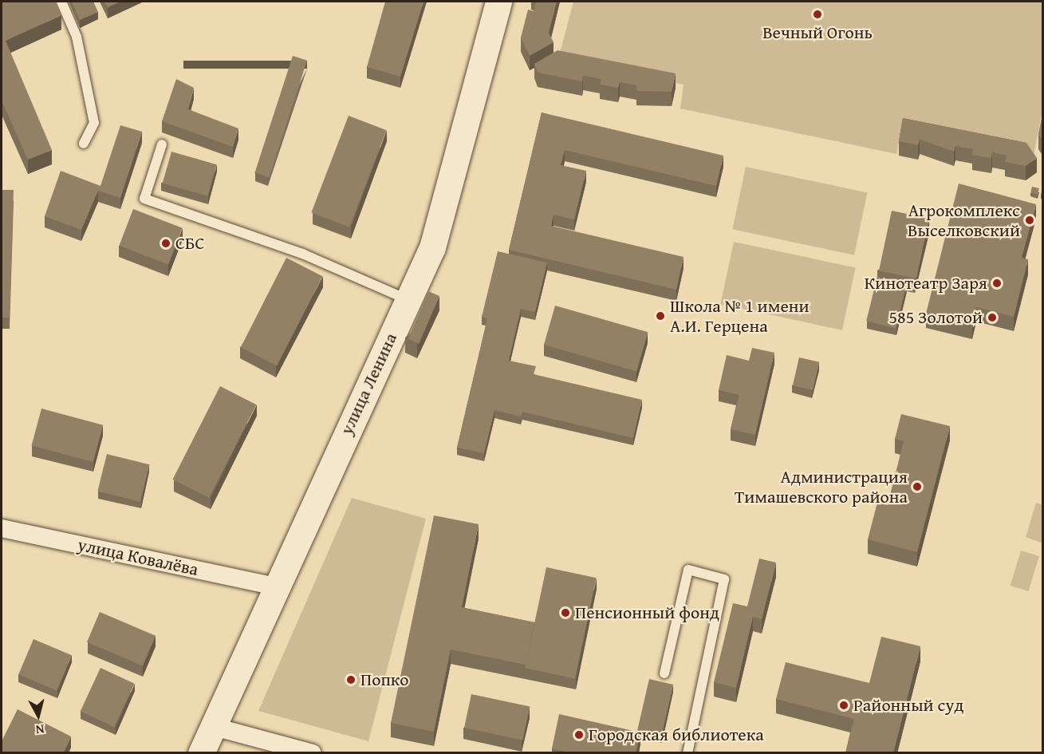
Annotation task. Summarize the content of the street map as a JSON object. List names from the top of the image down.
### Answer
{
  "streets": {
    "main road": ["улица Ленина"],
    "street": ["улица Ковалёва"]
  },
  "crossings": [
    ["улица Ленина", "улица Ковалёва"]
  ],
  "places": [
    "Вечный Огонь",
    "Агрокомплекс Выселковский",
    "СБС",
    "Кинотеатр Заря",
    "Школа № 1 имени А.И. Герцена",
    "585 Золотой",
    "Администрация Тимашевского района",
    "Пенсионный фонд",
    "Попко",
    "Районный суд",
    "Городская библиотека"
  ],
  "north": "bottom"
}
